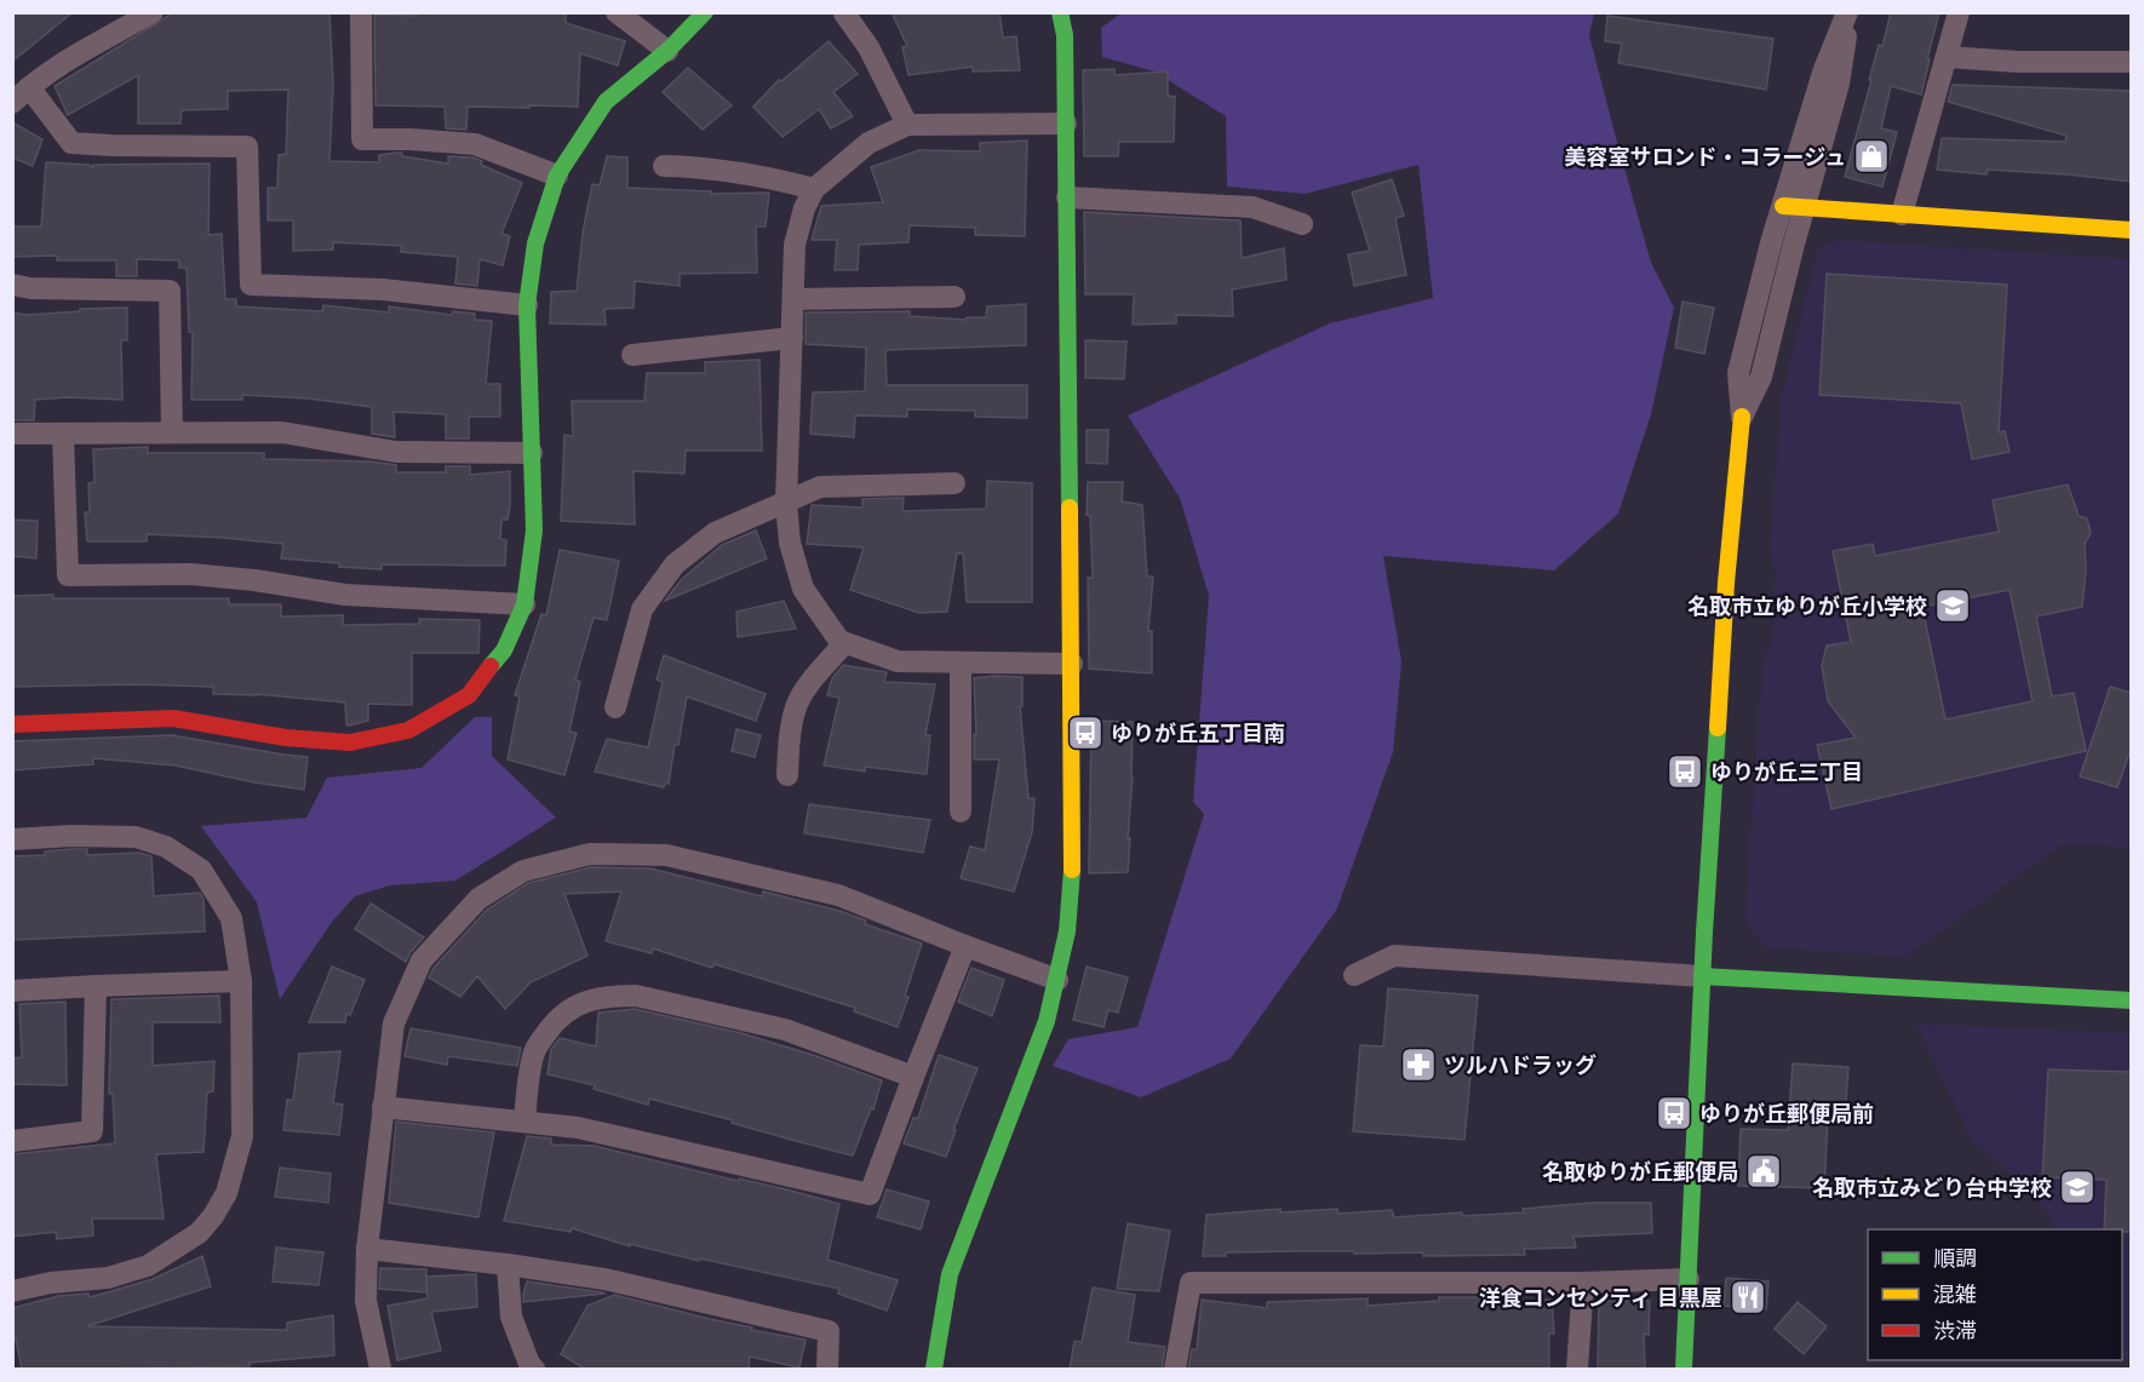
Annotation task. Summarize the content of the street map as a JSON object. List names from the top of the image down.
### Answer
{
  "places": {
    "shop": ["美容室サロンド・コラージュ"],
    "school or university": ["名取市立ゆりが丘小学校", "名取市立みどり台中学校"],
    "bus stop": ["ゆりが丘五丁目南", "ゆりが丘三丁目", "ゆりが丘郵便局前"],
    "pharmacy": ["ツルハドラッグ"],
    "public building": ["名取ゆりが丘郵便局"],
    "restaurant": ["洋食コンセンティ 目黒屋"]
  },
  "legend": ["順調", "混雑", "渋滞"]
}
